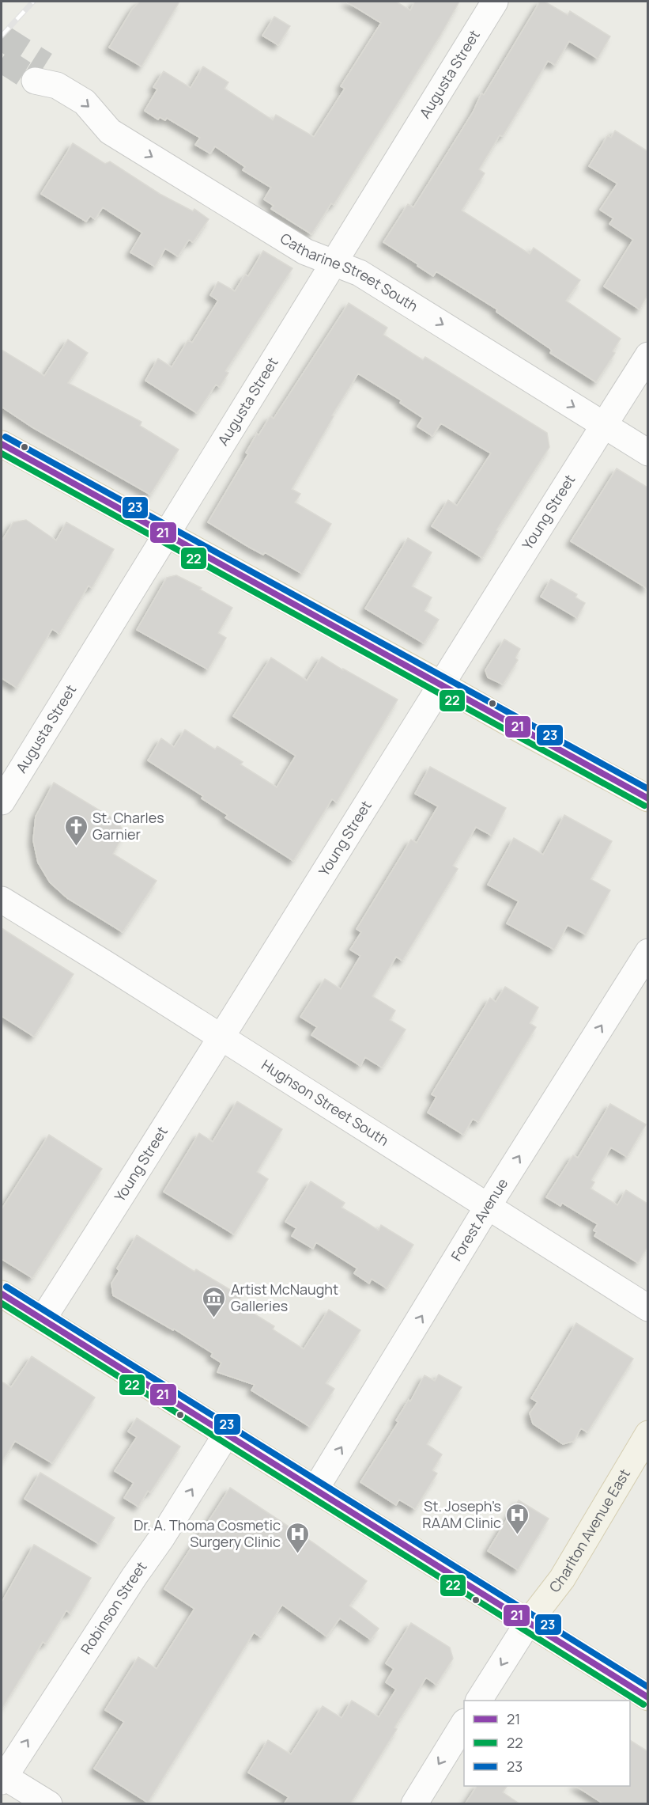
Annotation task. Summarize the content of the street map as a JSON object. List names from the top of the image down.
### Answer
{
  "streets": {
    "main road": ["Charlton Avenue East"],
    "street": [
      "Augusta Street",
      "Catharine Street South",
      "Young Street",
      "Hughson Street South",
      "Forest Avenue",
      "Robinson Street"
    ]
  },
  "crossings": [
    ["Augusta Street", "Catharine Street South"],
    ["Catharine Street South", "Young Street"],
    ["Young Street", "Hughson Street South"],
    ["Hughson Street South", "Forest Avenue"]
  ],
  "one_way": ["Catharine Street South", "Forest Avenue", "Robinson Street"],
  "places": {
    "church": ["St. Charles Garnier"],
    "museum": ["Artist McNaught Galleries"],
    "hospital": ["St. Joseph's RAAM Clinic", "Dr. A. Thoma Cosmetic Surgery Clinic"]
  },
  "lines": ["transit line 23", "transit line 21", "transit line 22"],
  "legend": ["21", "22", "23"]
}
